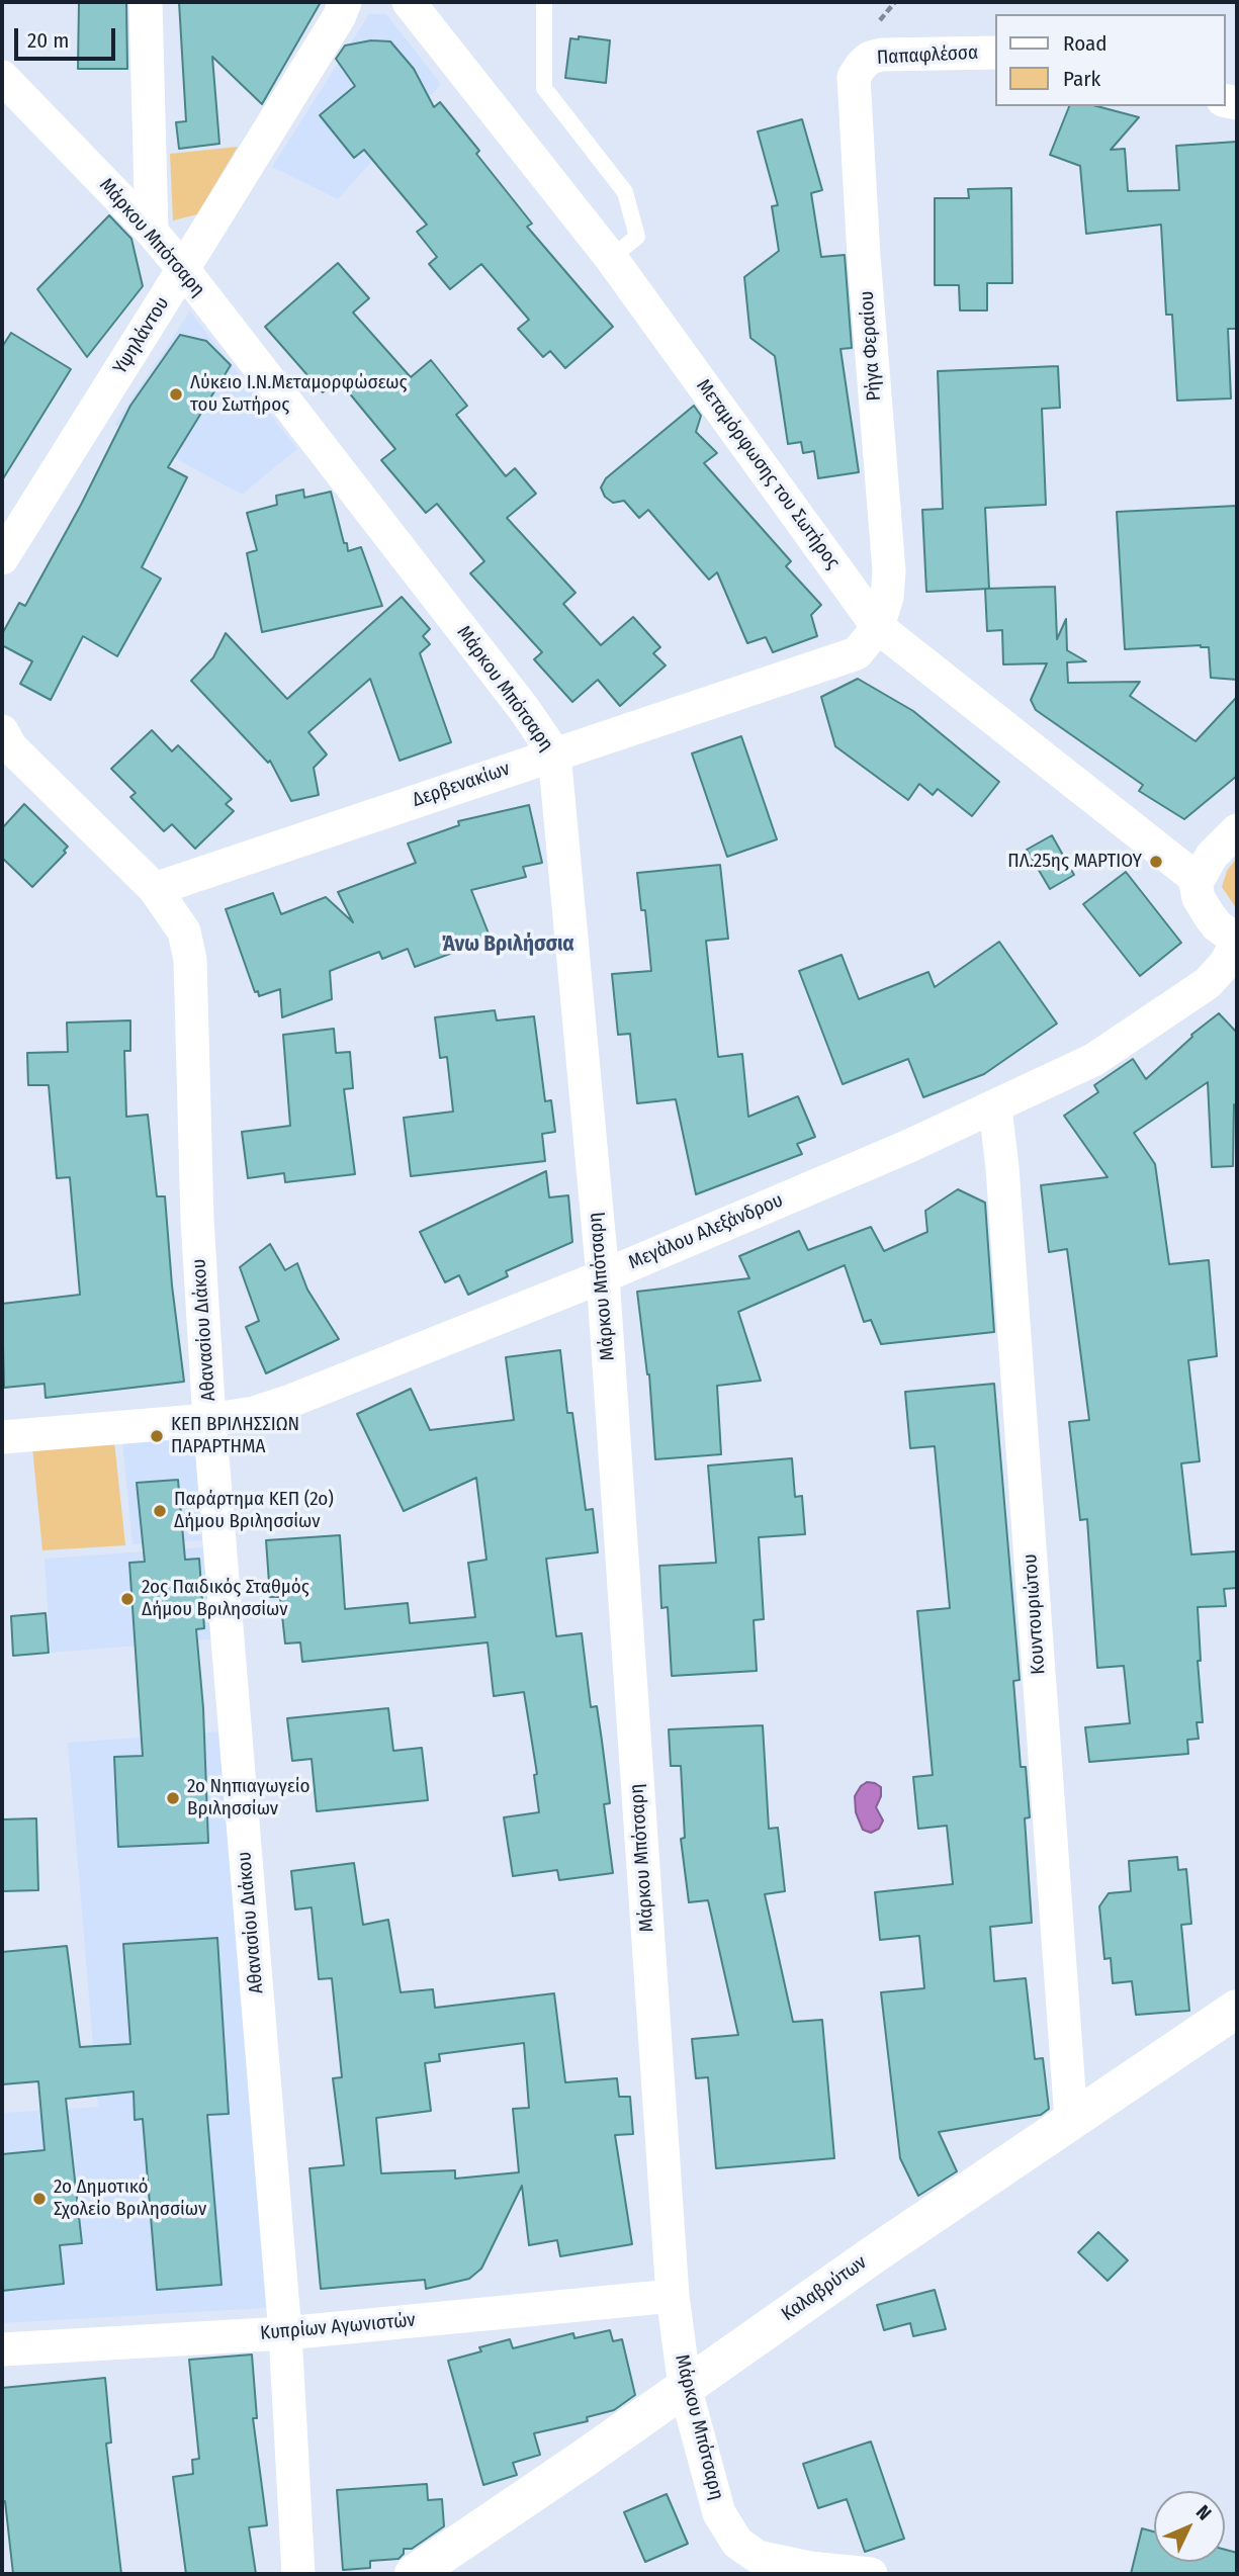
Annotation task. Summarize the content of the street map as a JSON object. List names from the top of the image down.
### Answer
{
  "streets": {
    "street": [
      "Παπαφλέσσα",
      "Μάρκου Μπότσαρη",
      "Υψηλάντου",
      "Ρήγα Φεραίου",
      "Μεταμόρφωσης του Σωτήρος",
      "Δερβενακίων",
      "Μεγάλου Αλεξάνδρου",
      "Αθανασίου Διάκου",
      "Κουντουριώτου",
      "Καλαβρύτων",
      "Κυπρίων Αγωνιστών"
    ]
  },
  "crossings": [
    ["Παπαφλέσσα", "Ρήγα Φεραίου"],
    ["Μάρκου Μπότσαρη", "Υψηλάντου"],
    ["Μάρκου Μπότσαρη", "Δερβενακίων"],
    ["Μάρκου Μπότσαρη", "Μεγάλου Αλεξάνδρου"],
    ["Μάρκου Μπότσαρη", "Καλαβρύτων"],
    ["Μάρκου Μπότσαρη", "Κυπρίων Αγωνιστών"],
    ["Ρήγα Φεραίου", "Μεταμόρφωσης του Σωτήρος"],
    ["Ρήγα Φεραίου", "Δερβενακίων"],
    ["Μεταμόρφωσης του Σωτήρος", "Δερβενακίων"],
    ["Δερβενακίων", "Αθανασίου Διάκου"],
    ["Μεγάλου Αλεξάνδρου", "Αθανασίου Διάκου"],
    ["Μεγάλου Αλεξάνδρου", "Κουντουριώτου"],
    ["Αθανασίου Διάκου", "Κυπρίων Αγωνιστών"],
    ["Κουντουριώτου", "Καλαβρύτων"]
  ],
  "districts": ["Άνω Βριλήσσια"],
  "places": [
    "Λύκειο Ι.Ν.Μεταμορφώσεως του Σωτήρος",
    "ΠΛ.25ης ΜΑΡΤΙΟΥ",
    "ΚΕΠ ΒΡΙΛΗΣΣΙΩΝ ΠΑΡΑΡΤΗΜΑ",
    "Παράρτημα ΚΕΠ (2o) Δήμου Βριλησσίων",
    "2ος Παιδικός Σταθμός Δήμου Βριλησσίων",
    "2ο Νηπιαγωγείο Βριλησσίων",
    "2ο Δημοτικό Σχολείο Βριλησσίων"
  ],
  "legend": ["Road", "Park"],
  "scale_bar": "20 m",
  "north": "top right"
}
